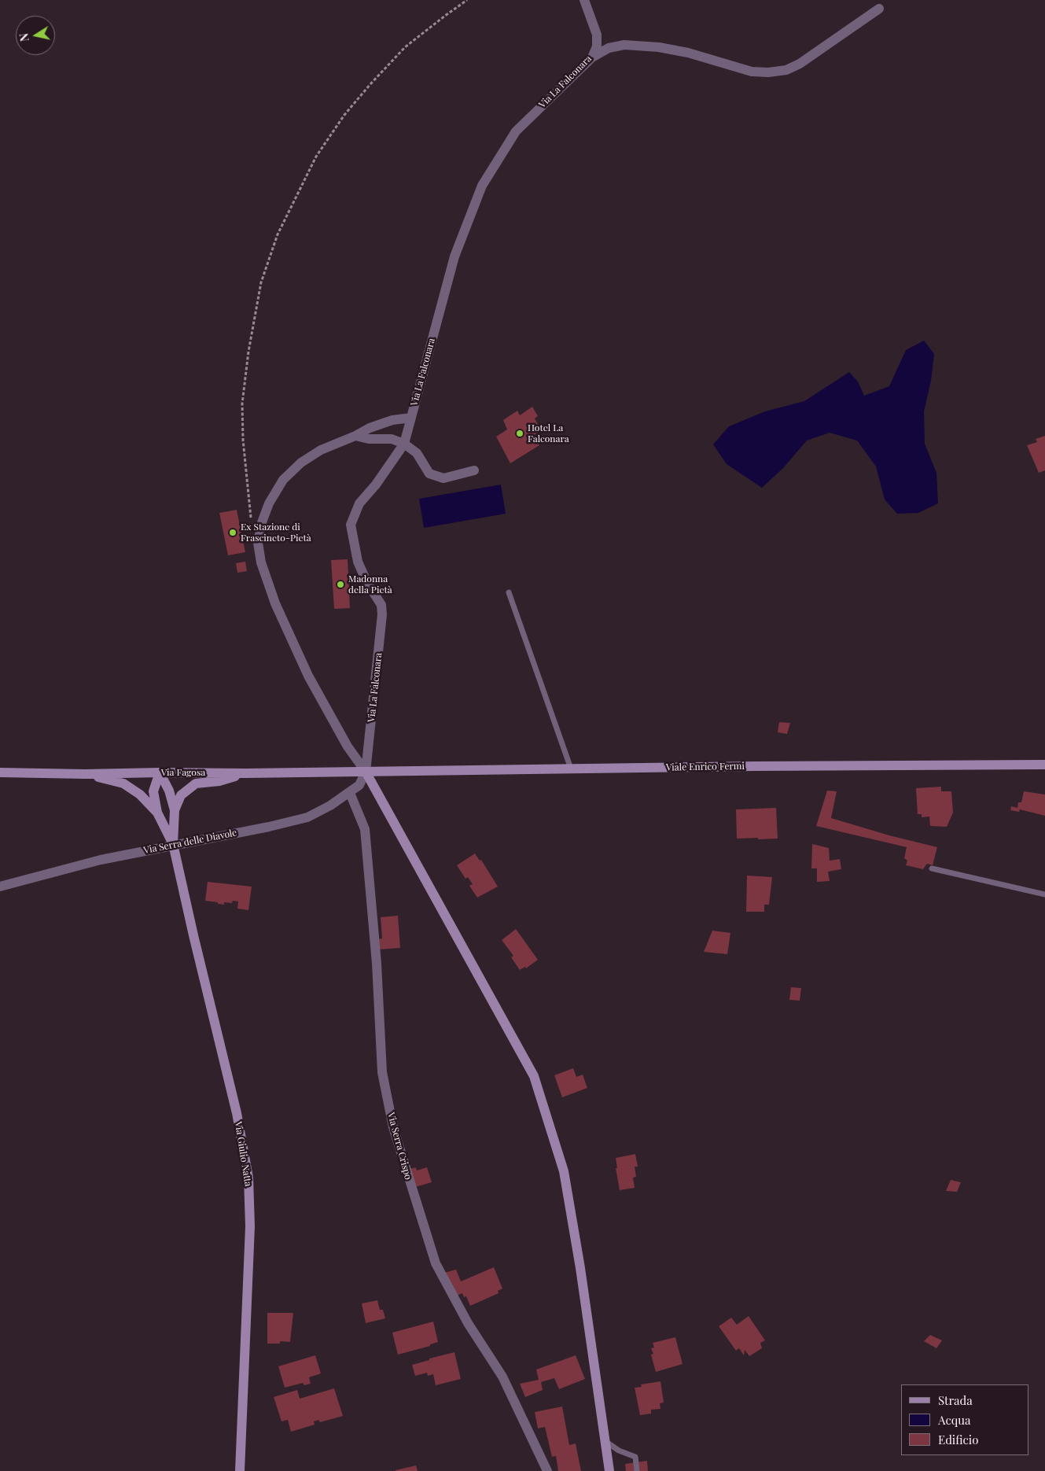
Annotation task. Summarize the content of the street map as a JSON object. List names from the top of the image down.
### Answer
{
  "streets": {
    "street": [
      "Via La Falconara",
      "Viale Enrico Fermi",
      "Via Fagosa",
      "Via Serra delle Diavole",
      "Via Serra Crispo",
      "Via Giulio Natta"
    ]
  },
  "crossings": [
    ["Via La Falconara", "Viale Enrico Fermi"],
    ["Via La Falconara", "Via Fagosa"],
    ["Via La Falconara", "Via Serra delle Diavole"],
    ["Viale Enrico Fermi", "Via Fagosa"],
    ["Viale Enrico Fermi", "Via Serra delle Diavole"],
    ["Via Fagosa", "Via Serra delle Diavole"],
    ["Via Serra delle Diavole", "Via Serra Crispo"],
    ["Via Serra delle Diavole", "Via Giulio Natta"]
  ],
  "places": ["Hotel La Falconara", "Ex Stazione di Frascineto-Pietà", "Madonna della Pietà"],
  "legend": ["Strada", "Acqua", "Edificio"],
  "north": "left"
}
